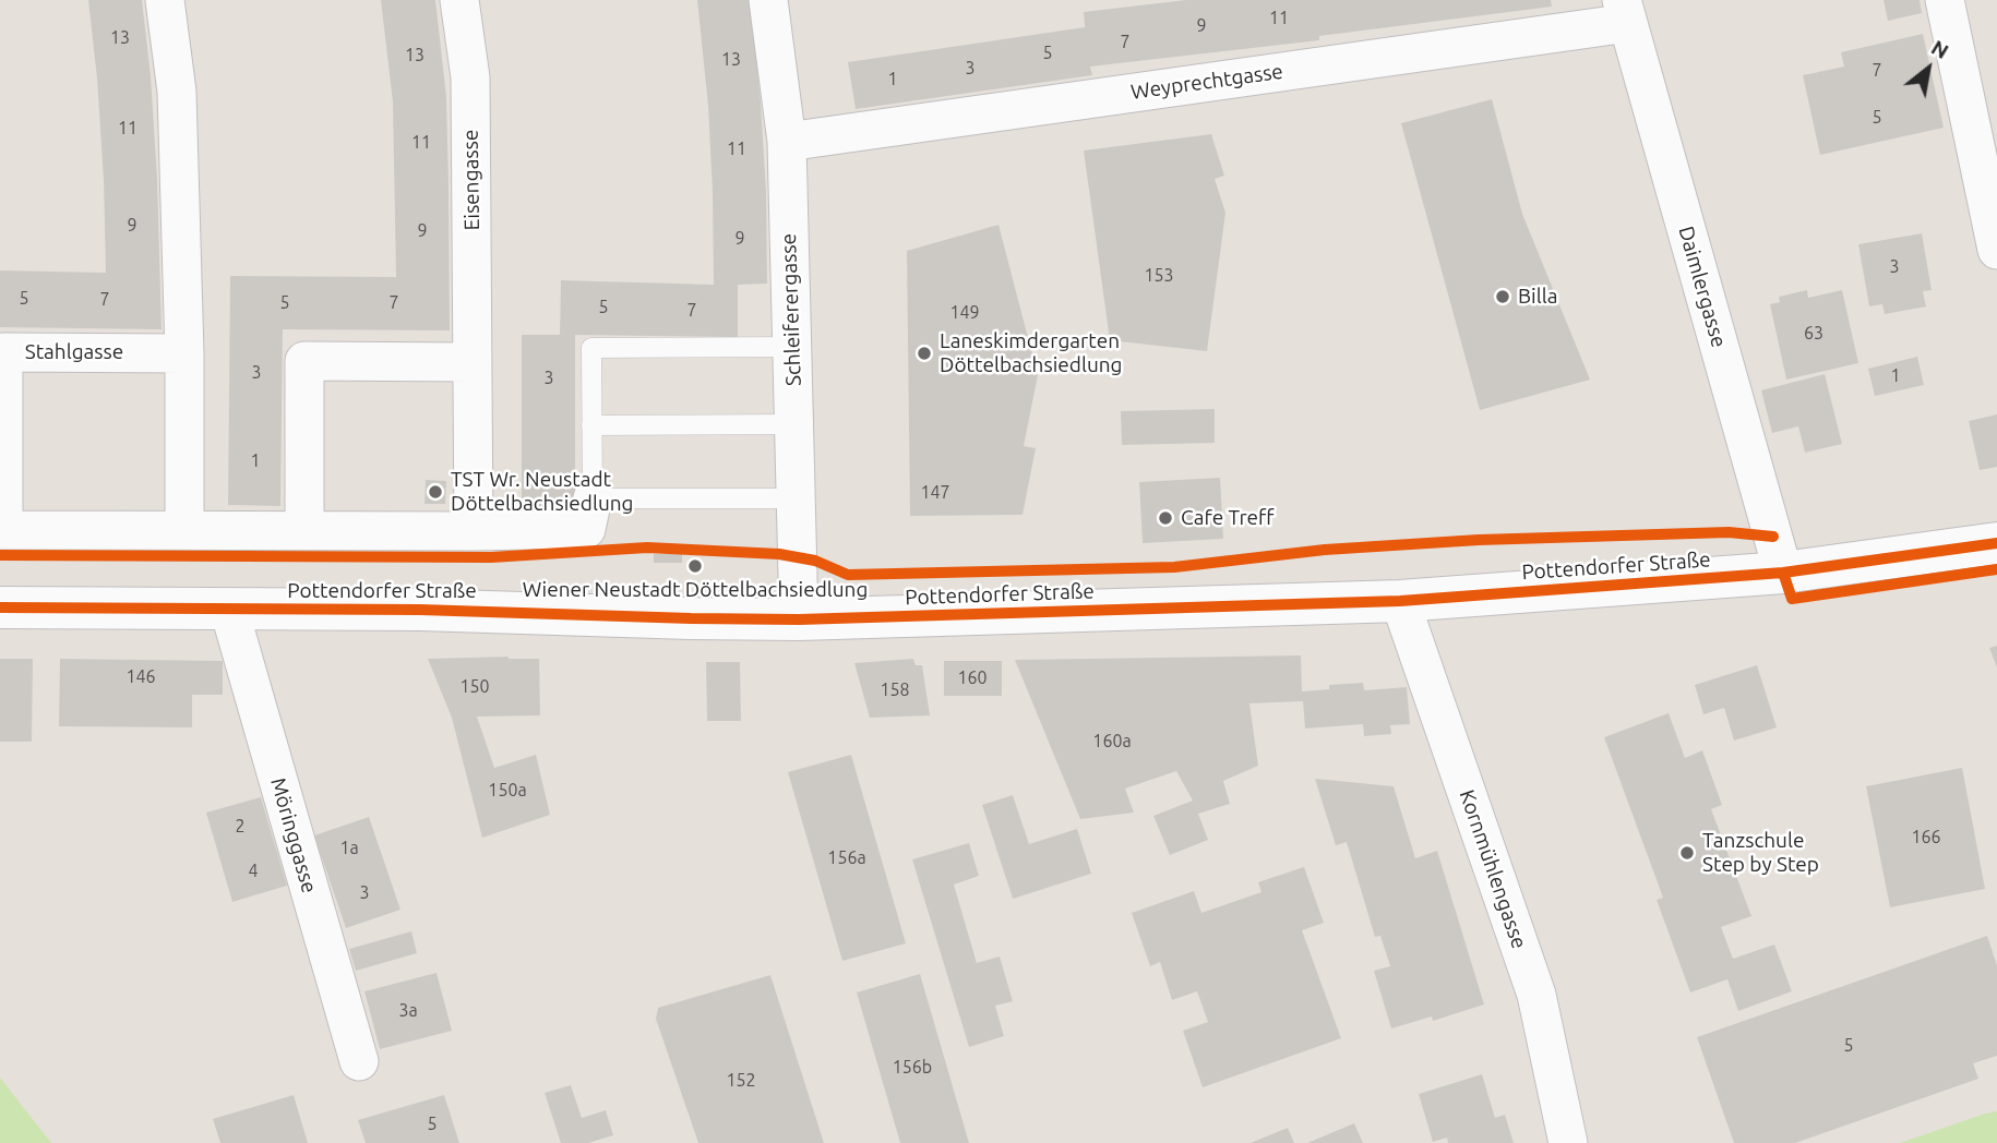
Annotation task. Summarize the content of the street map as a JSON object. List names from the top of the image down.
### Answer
{
  "streets": {
    "main road": ["Pottendorfer Straße"],
    "street": [
      "Weyprechtgasse",
      "Eisengasse",
      "Daimlergasse",
      "Schleiferergasse",
      "Stahlgasse",
      "Möringgasse",
      "Kornmühlengasse"
    ]
  },
  "crossings": [
    ["Weyprechtgasse", "Daimlergasse"],
    ["Weyprechtgasse", "Schleiferergasse"],
    ["Daimlergasse", "Pottendorfer Straße"],
    ["Schleiferergasse", "Pottendorfer Straße"],
    ["Pottendorfer Straße", "Möringgasse"],
    ["Pottendorfer Straße", "Kornmühlengasse"]
  ],
  "places": [
    "Billa",
    "Laneskimdergarten Döttelbachsiedlung",
    "TST Wr. Neustadt Döttelbachsiedlung",
    "Cafe Treff",
    "Wiener Neustadt Döttelbachsiedlung",
    "Tanzschule Step by Step"
  ],
  "house_numbers": [
    "11",
    "9",
    "13",
    "7",
    "5",
    "13",
    "13",
    "3",
    "7",
    "1",
    "5",
    "11",
    "11",
    "11",
    "9",
    "9",
    "9",
    "3",
    "153",
    "5",
    "7",
    "5",
    "7",
    "5",
    "7",
    "149",
    "63",
    "3",
    "1",
    "3",
    "1",
    "147",
    "146",
    "160",
    "150",
    "158",
    "160a",
    "150a",
    "2",
    "166",
    "1a",
    "156a",
    "4",
    "3",
    "3a",
    "5",
    "156b",
    "152",
    "5"
  ],
  "north": "top right"
}
